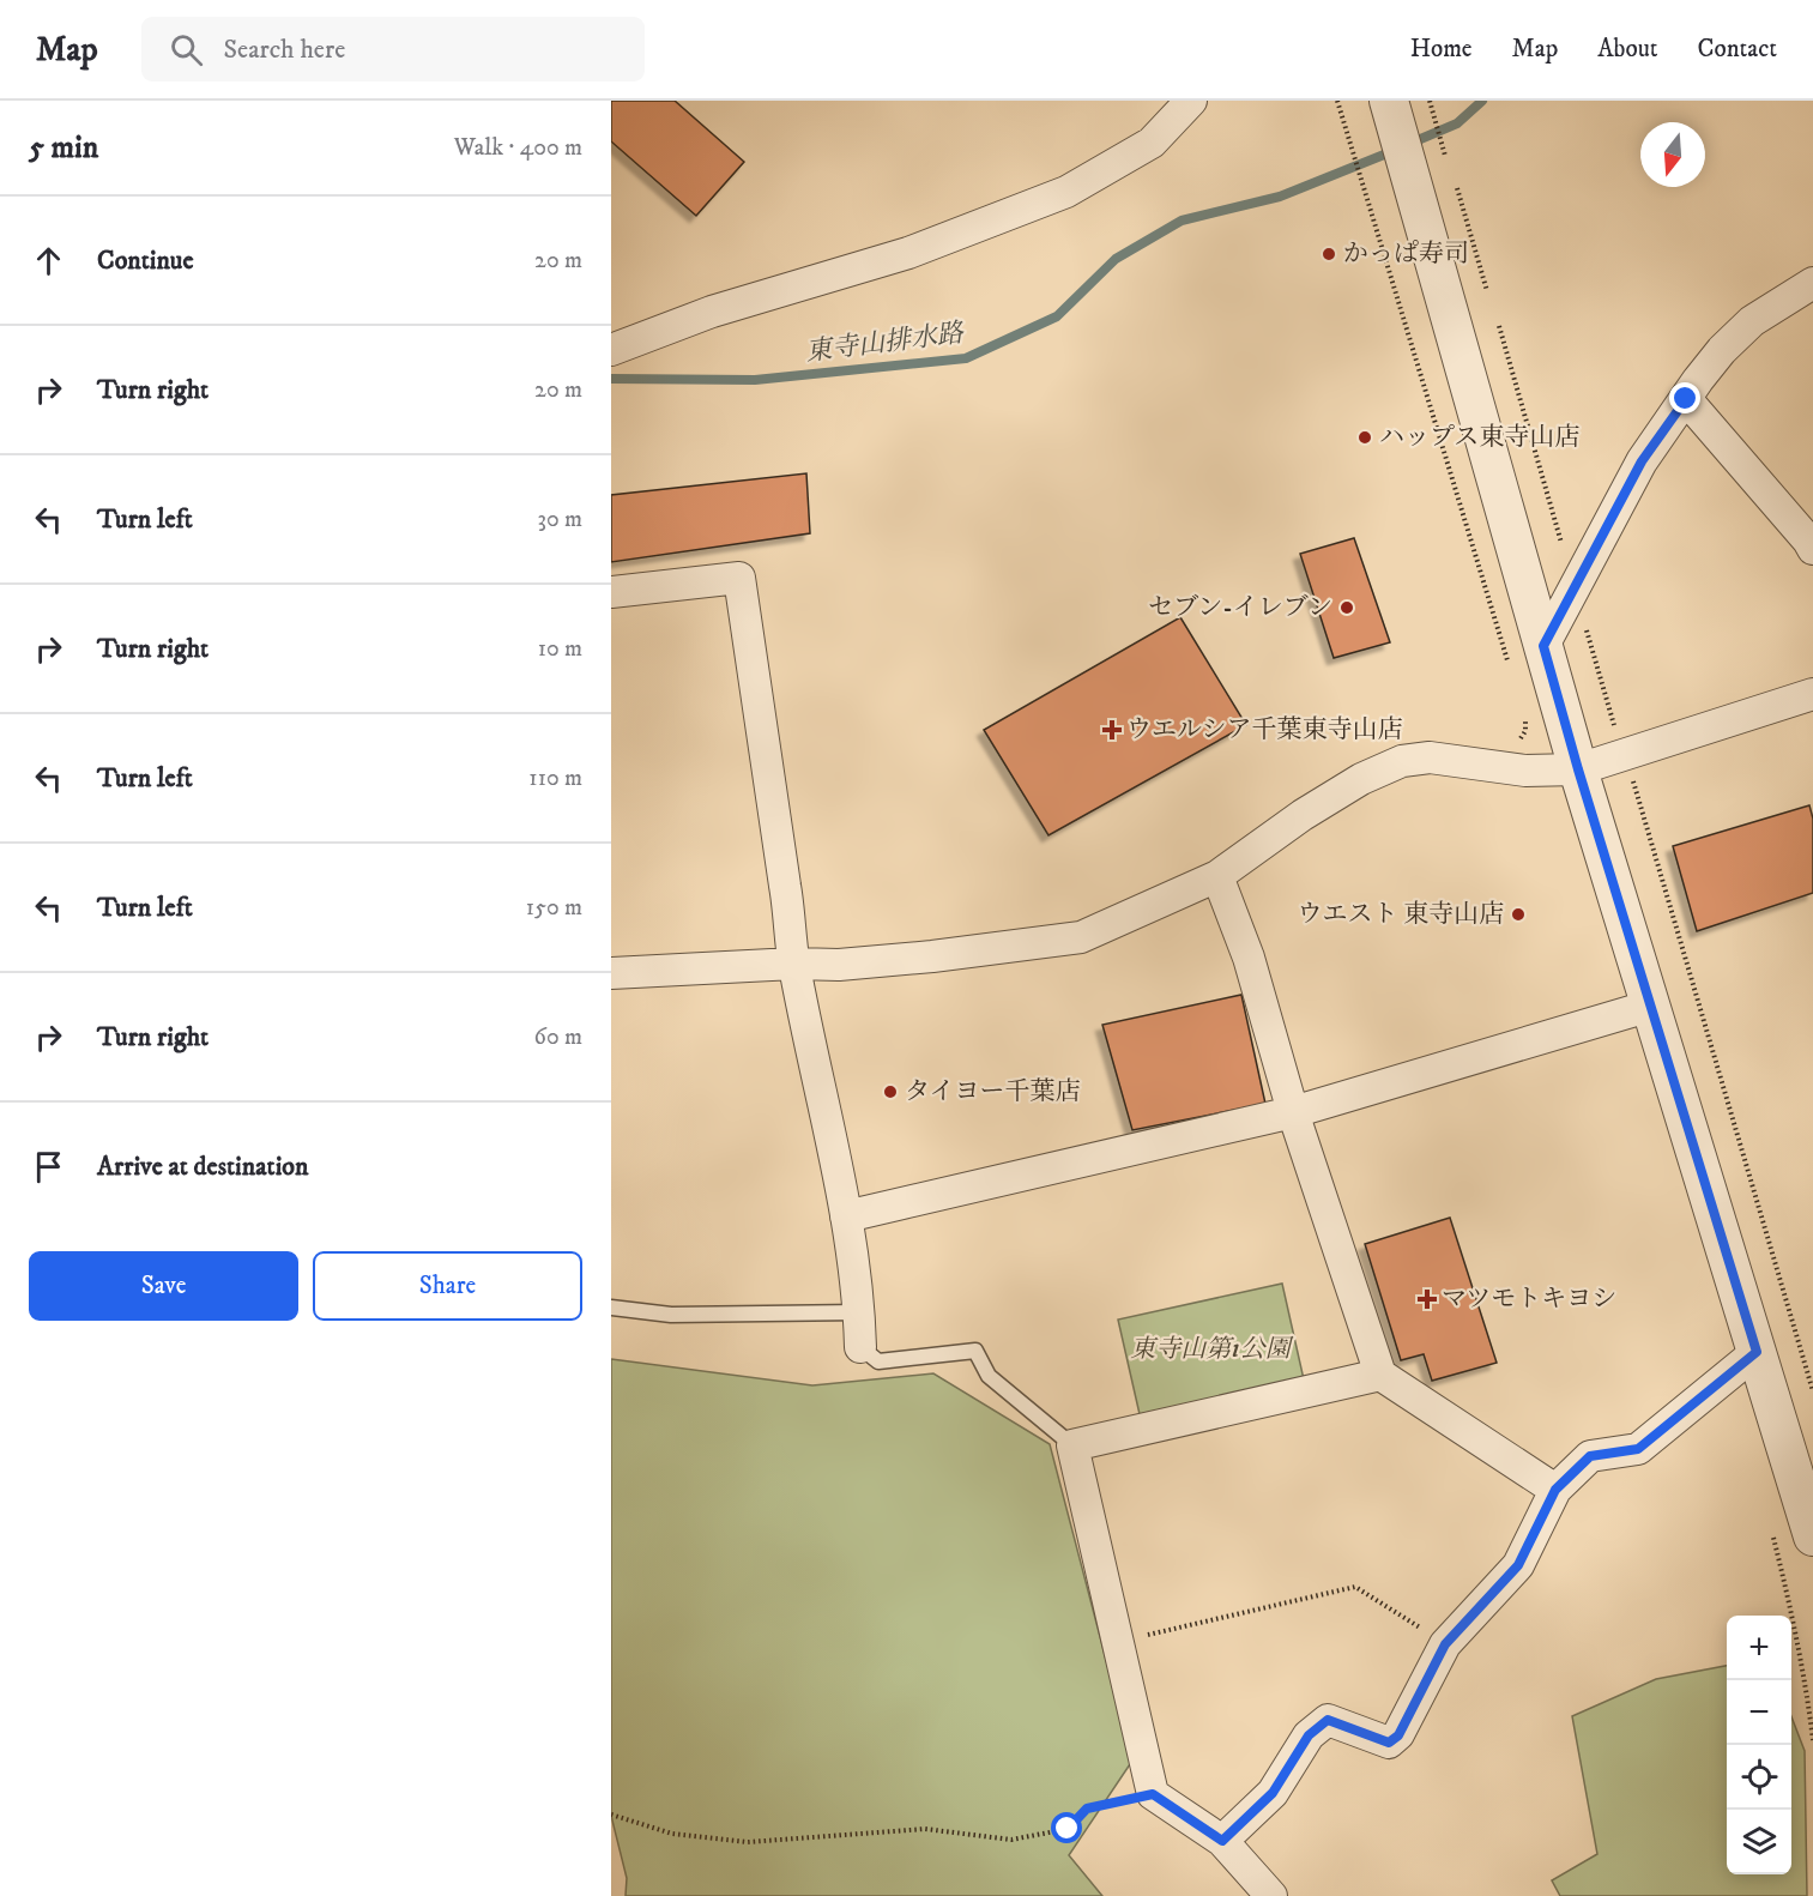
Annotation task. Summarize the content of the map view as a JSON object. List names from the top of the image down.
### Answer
{
  "water": ["東寺山排水路"],
  "parks": ["東寺山第1公園"],
  "places": {
    "other": [
      "かっぱ寿司",
      "ハップス東寺山店",
      "セブン-イレブン",
      "ウエスト 東寺山店",
      "タイヨー千葉店"
    ],
    "health": ["ウエルシア千葉東寺山店", "マツモトキヨシ"]
  },
  "north": "bottom",
  "page": {
    "header": "Map",
    "search": "Search here",
    "nav": [
      "Home",
      "Map",
      "About",
      "Contact"
    ],
    "heading": ["5 min", "Walk · 400 m"],
    "list": [
      ["Continue", "20 m"],
      ["Turn right", "20 m"],
      ["Turn left", "30 m"],
      ["Turn right", "10 m"],
      ["Turn left", "110 m"],
      ["Turn left", "150 m"],
      ["Turn right", "60 m"],
      "Arrive at destination"
    ],
    "buttons": ["Save", "Share"],
    "map_buttons": ["+", "−"]
  }
}
